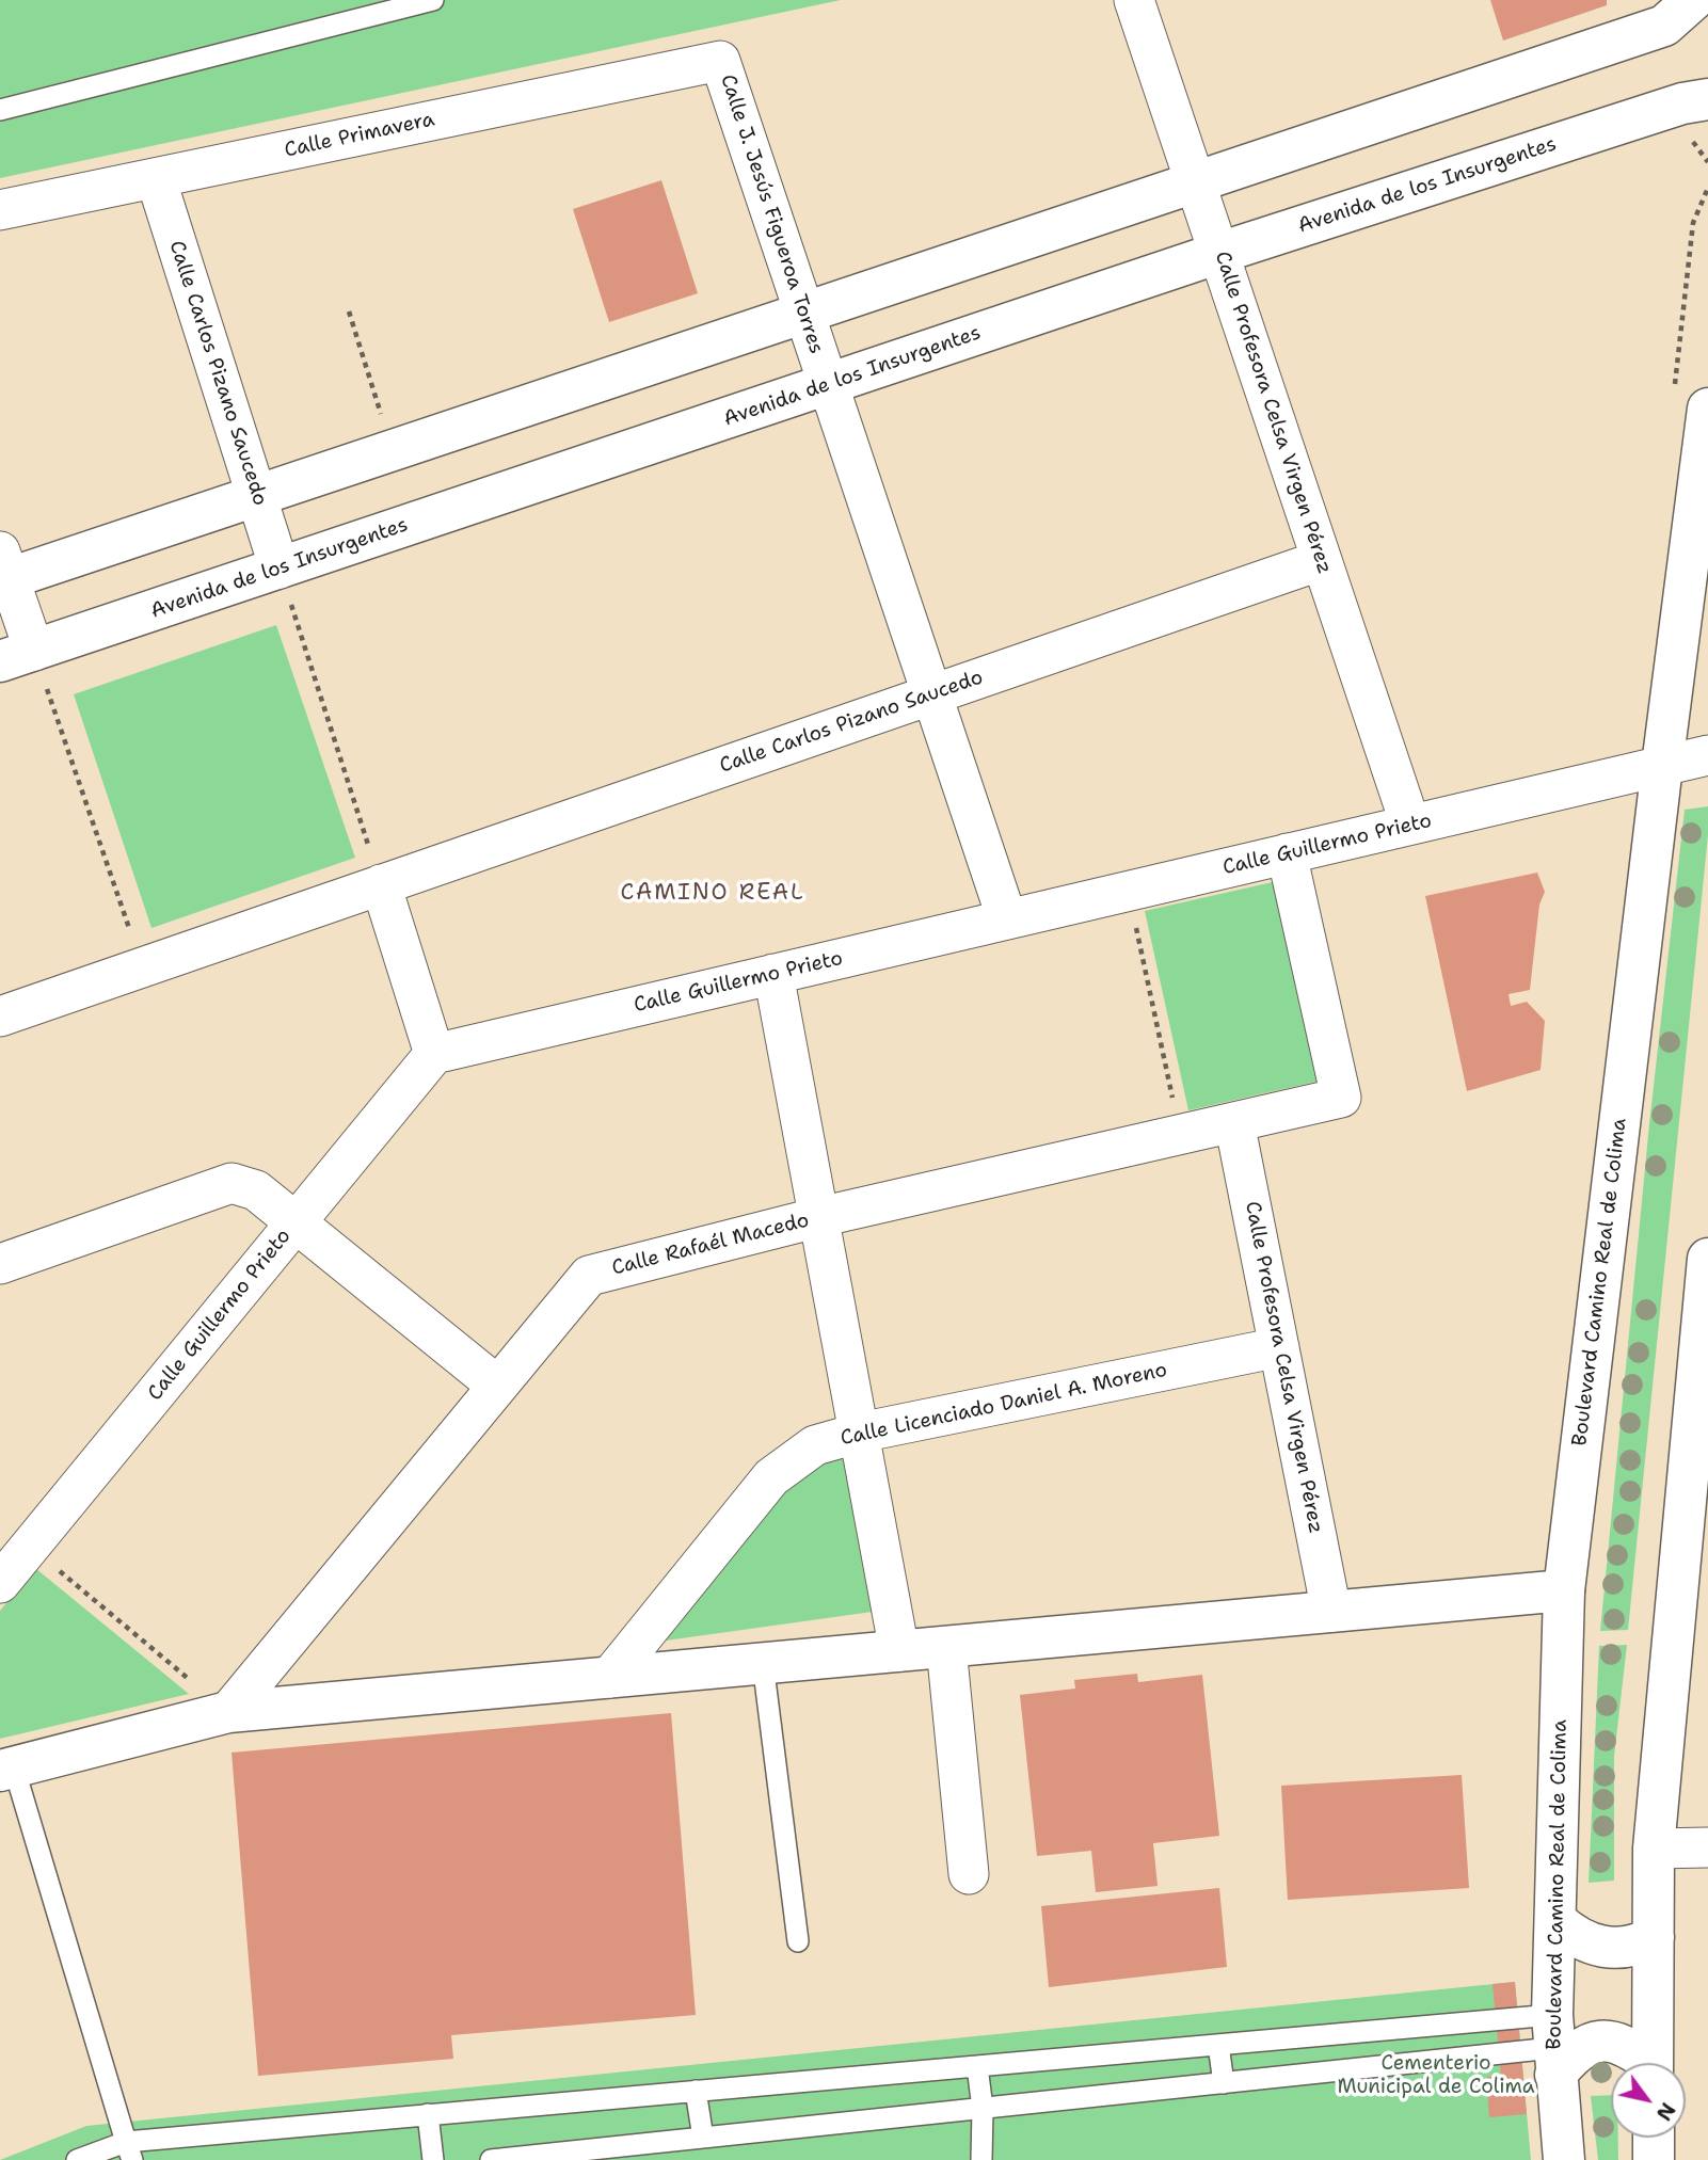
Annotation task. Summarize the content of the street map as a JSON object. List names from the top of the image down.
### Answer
{
  "streets": {
    "street": [
      "Calle Primavera",
      "Avenida de los Insurgentes",
      "Calle J. Jesús Figueroa Torres",
      "Calle Carlos Pizano Saucedo",
      "Calle Profesora Celsa Virgen Pérez",
      "Calle Guillermo Prieto",
      "Calle Rafaél Macedo",
      "Boulevard Camino Real de Colima",
      "Calle Licenciado Daniel A. Moreno"
    ]
  },
  "crossings": [
    ["Calle Primavera", "Calle J. Jesús Figueroa Torres"],
    ["Calle Primavera", "Calle Carlos Pizano Saucedo"],
    ["Avenida de los Insurgentes", "Calle J. Jesús Figueroa Torres"],
    ["Avenida de los Insurgentes", "Calle Carlos Pizano Saucedo"],
    ["Avenida de los Insurgentes", "Calle Profesora Celsa Virgen Pérez"],
    ["Calle J. Jesús Figueroa Torres", "Calle Carlos Pizano Saucedo"],
    ["Calle J. Jesús Figueroa Torres", "Calle Guillermo Prieto"],
    ["Calle Carlos Pizano Saucedo", "Calle Profesora Celsa Virgen Pérez"],
    ["Calle Profesora Celsa Virgen Pérez", "Calle Guillermo Prieto"],
    ["Calle Profesora Celsa Virgen Pérez", "Calle Rafaél Macedo"],
    ["Calle Profesora Celsa Virgen Pérez", "Calle Licenciado Daniel A. Moreno"],
    ["Calle Guillermo Prieto", "Calle Rafaél Macedo"],
    ["Calle Guillermo Prieto", "Boulevard Camino Real de Colima"]
  ],
  "districts": ["CAMINO REAL"],
  "parks": ["Cementerio Municipal de Colima"],
  "north": "bottom right"
}
